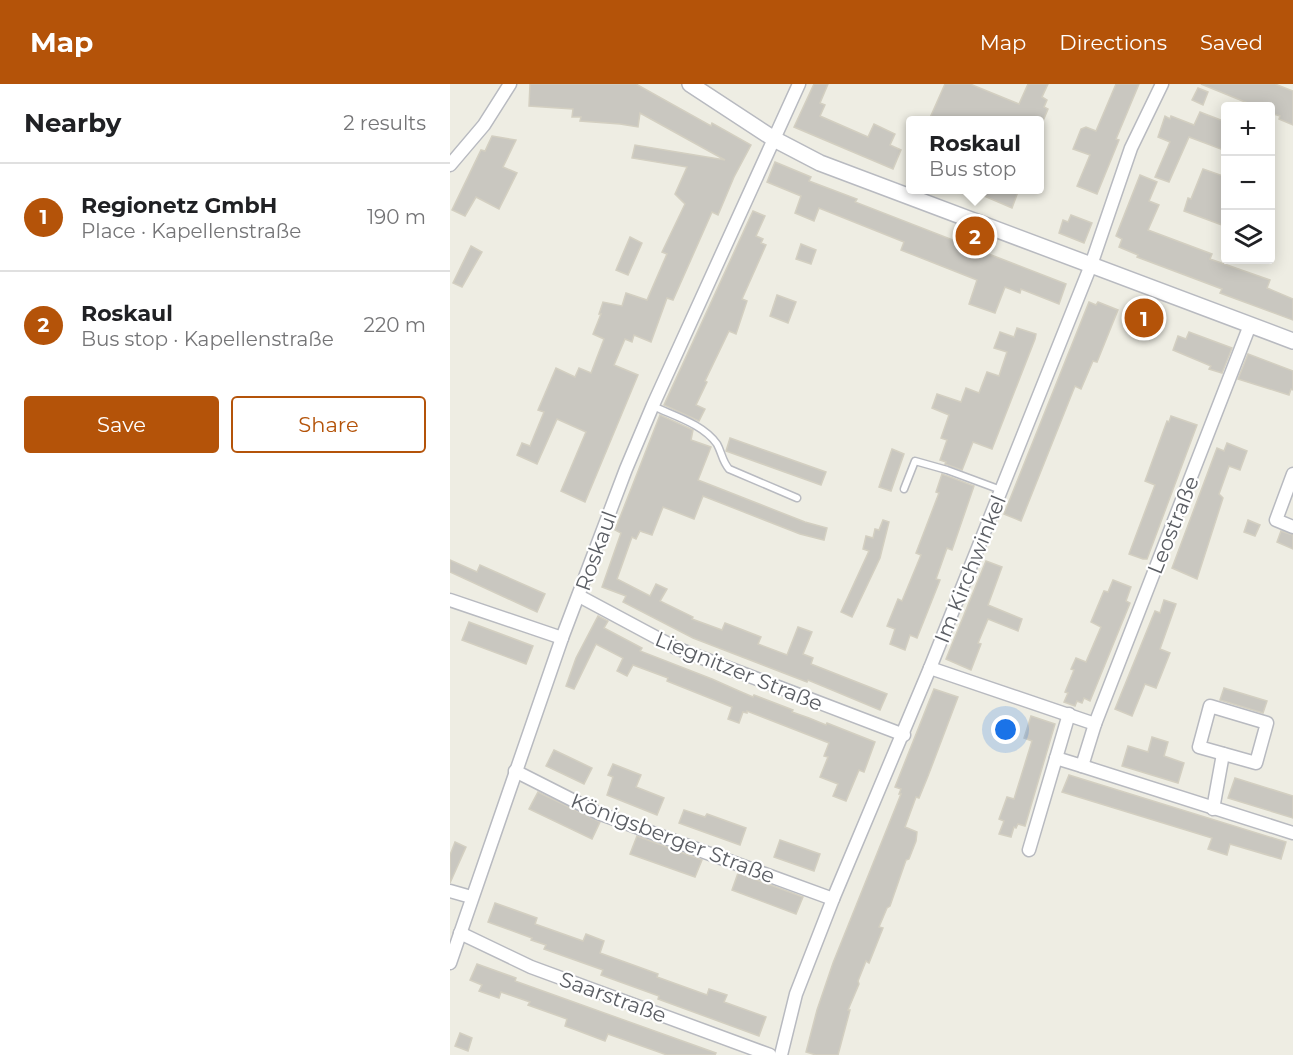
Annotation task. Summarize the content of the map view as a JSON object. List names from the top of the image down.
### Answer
{
  "streets": {
    "street": [
      "Leostraße",
      "Roskaul",
      "Im Kirchwinkel",
      "Liegnitzer Straße",
      "Königsberger Straße",
      "Saarstraße"
    ]
  },
  "crossings": [
    ["Roskaul", "Liegnitzer Straße"],
    ["Roskaul", "Königsberger Straße"],
    ["Roskaul", "Saarstraße"],
    ["Im Kirchwinkel", "Liegnitzer Straße"],
    ["Im Kirchwinkel", "Königsberger Straße"]
  ],
  "page": {
    "header": "Map",
    "nav": ["Map", "Directions", "Saved"],
    "heading": ["Nearby", "2 results"],
    "map_buttons": ["+", "−"],
    "popup": ["Roskaul", "Bus stop"],
    "list": [
      {
        "mark": "1",
        "name": "Regionetz GmbH",
        "note": "Place · Kapellenstraße",
        "value": "190 m"
      },
      {
        "mark": "2",
        "name": "Roskaul",
        "note": "Bus stop · Kapellenstraße",
        "value": "220 m"
      }
    ],
    "pins": ["2", "1"],
    "buttons": ["Save", "Share"]
  }
}
